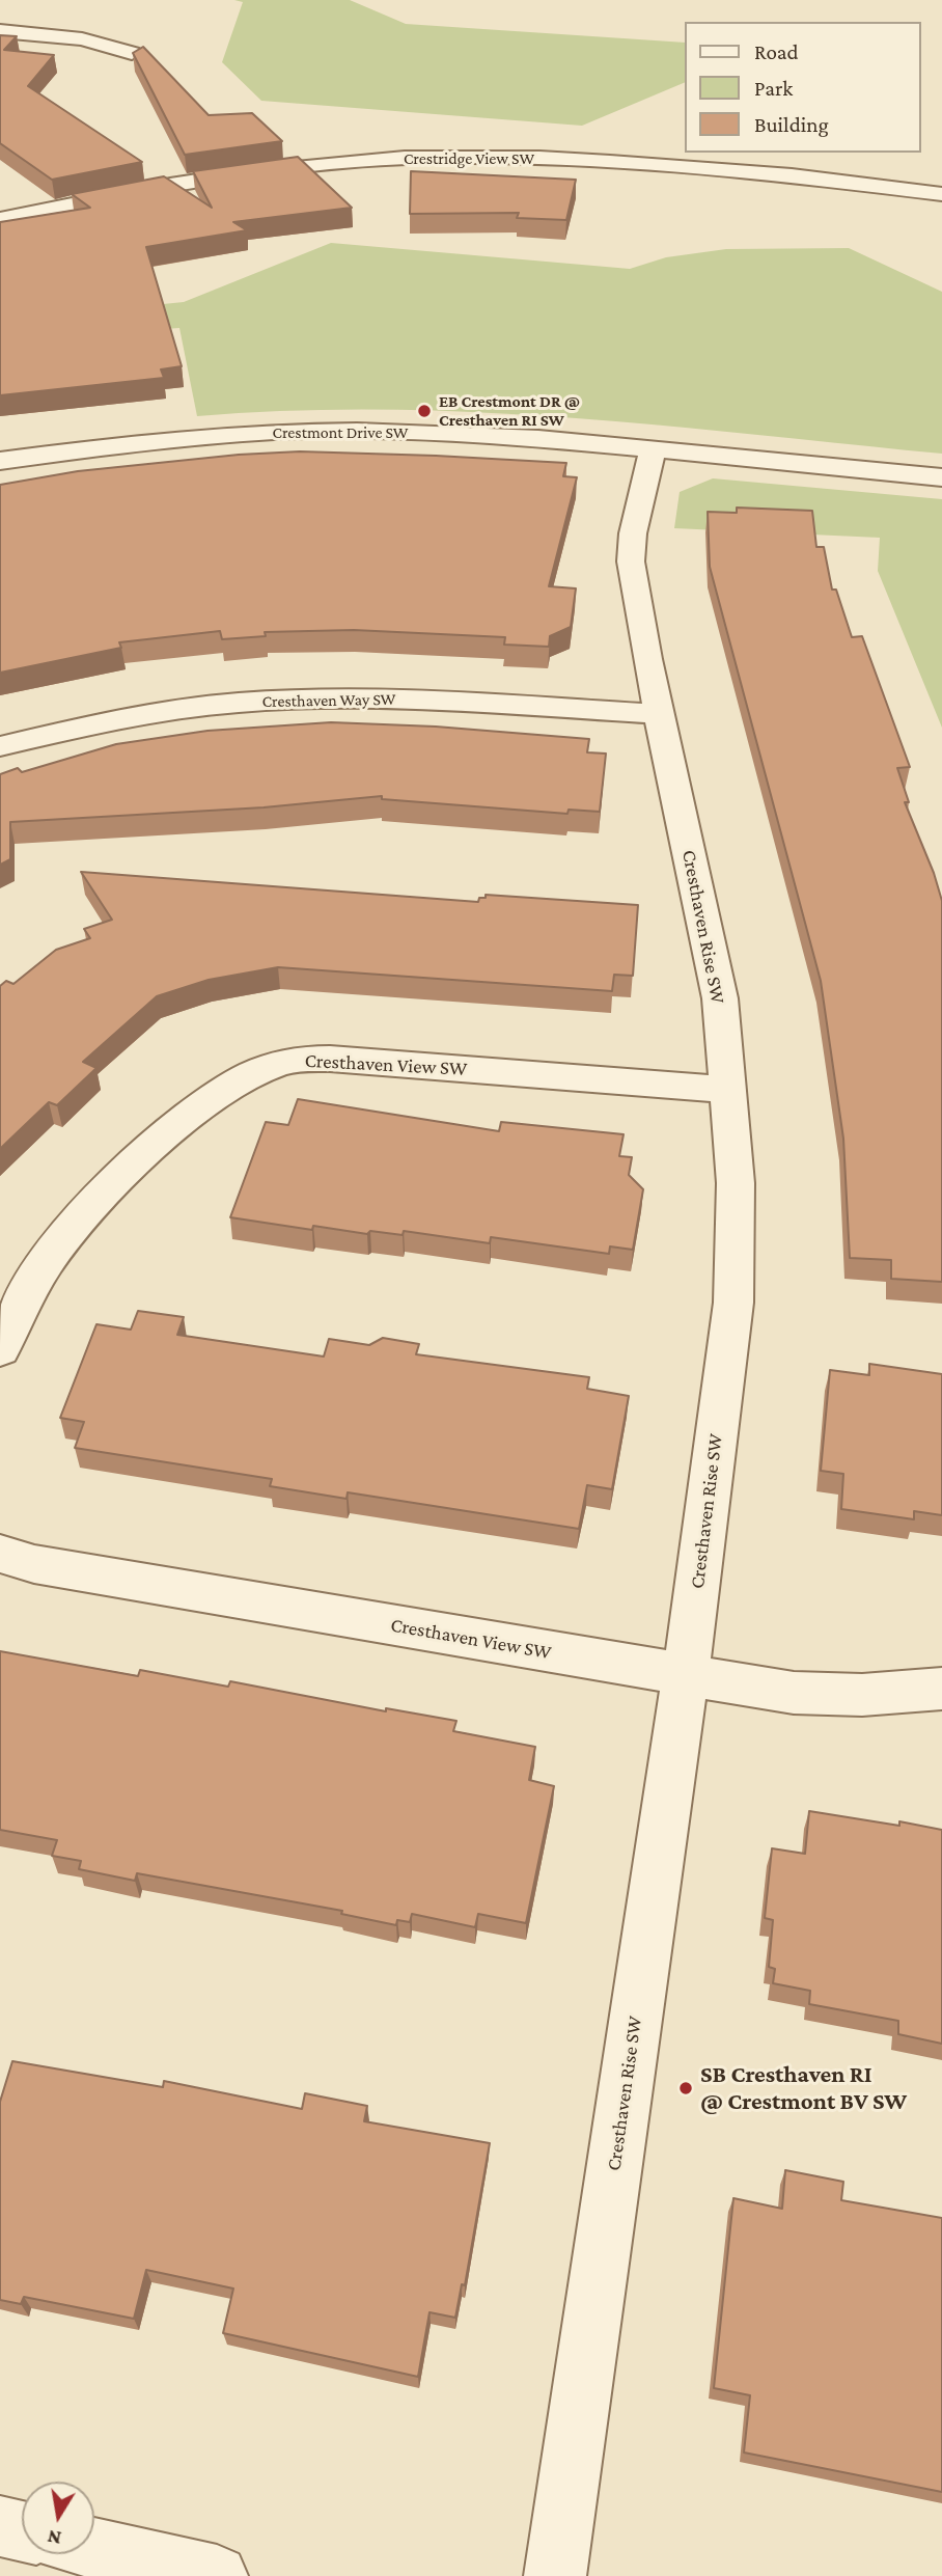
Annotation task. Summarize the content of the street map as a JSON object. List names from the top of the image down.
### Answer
{
  "streets": {
    "street": [
      "Crestridge View SW",
      "Crestmont Drive SW",
      "Cresthaven Way SW",
      "Cresthaven Rise SW",
      "Cresthaven View SW"
    ]
  },
  "crossings": [
    ["Crestmont Drive SW", "Cresthaven Rise SW"],
    ["Cresthaven Way SW", "Cresthaven Rise SW"],
    ["Cresthaven Rise SW", "Cresthaven View SW"]
  ],
  "places": ["EB Crestmont DR @ Cresthaven RI SW", "SB Cresthaven RI @ Crestmont BV SW"],
  "legend": ["Road", "Park", "Building"],
  "north": "bottom"
}
